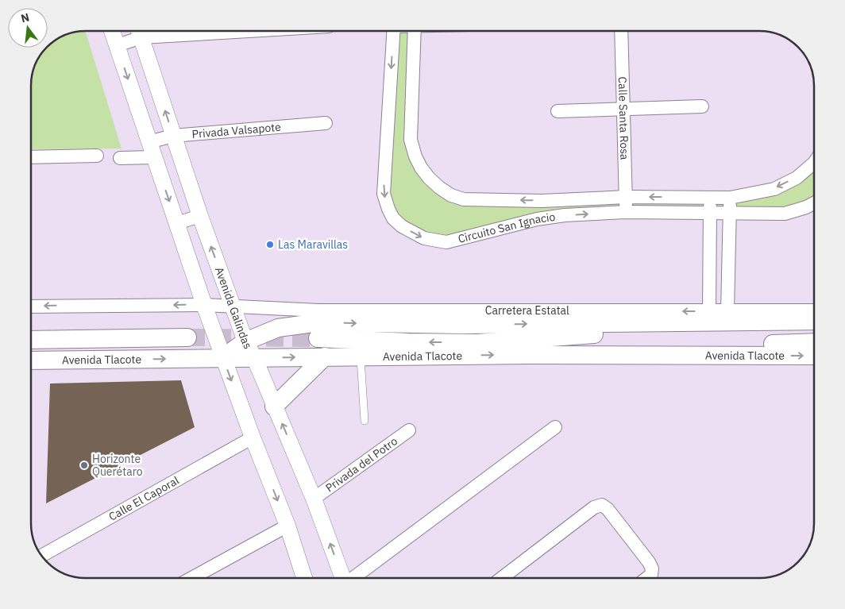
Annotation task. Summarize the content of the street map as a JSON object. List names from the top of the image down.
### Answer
{
  "streets": {
    "main road": ["Avenida Tlacote"],
    "street": [
      "Calle Santa Rosa",
      "Privada Valsapote",
      "Circuito San Ignacio",
      "Avenida Galindas",
      "Carretera Estatal",
      "Privada del Potro",
      "Calle El Caporal"
    ]
  },
  "crossings": [
    ["Calle Santa Rosa", "Circuito San Ignacio"],
    ["Privada Valsapote", "Avenida Galindas"],
    ["Avenida Galindas", "Carretera Estatal"],
    ["Avenida Galindas", "Avenida Tlacote"],
    ["Avenida Galindas", "Privada del Potro"]
  ],
  "one_way": ["Carretera Estatal"],
  "places": ["Las Maravillas", "Horizonte Querétaro"],
  "north": "top"
}
